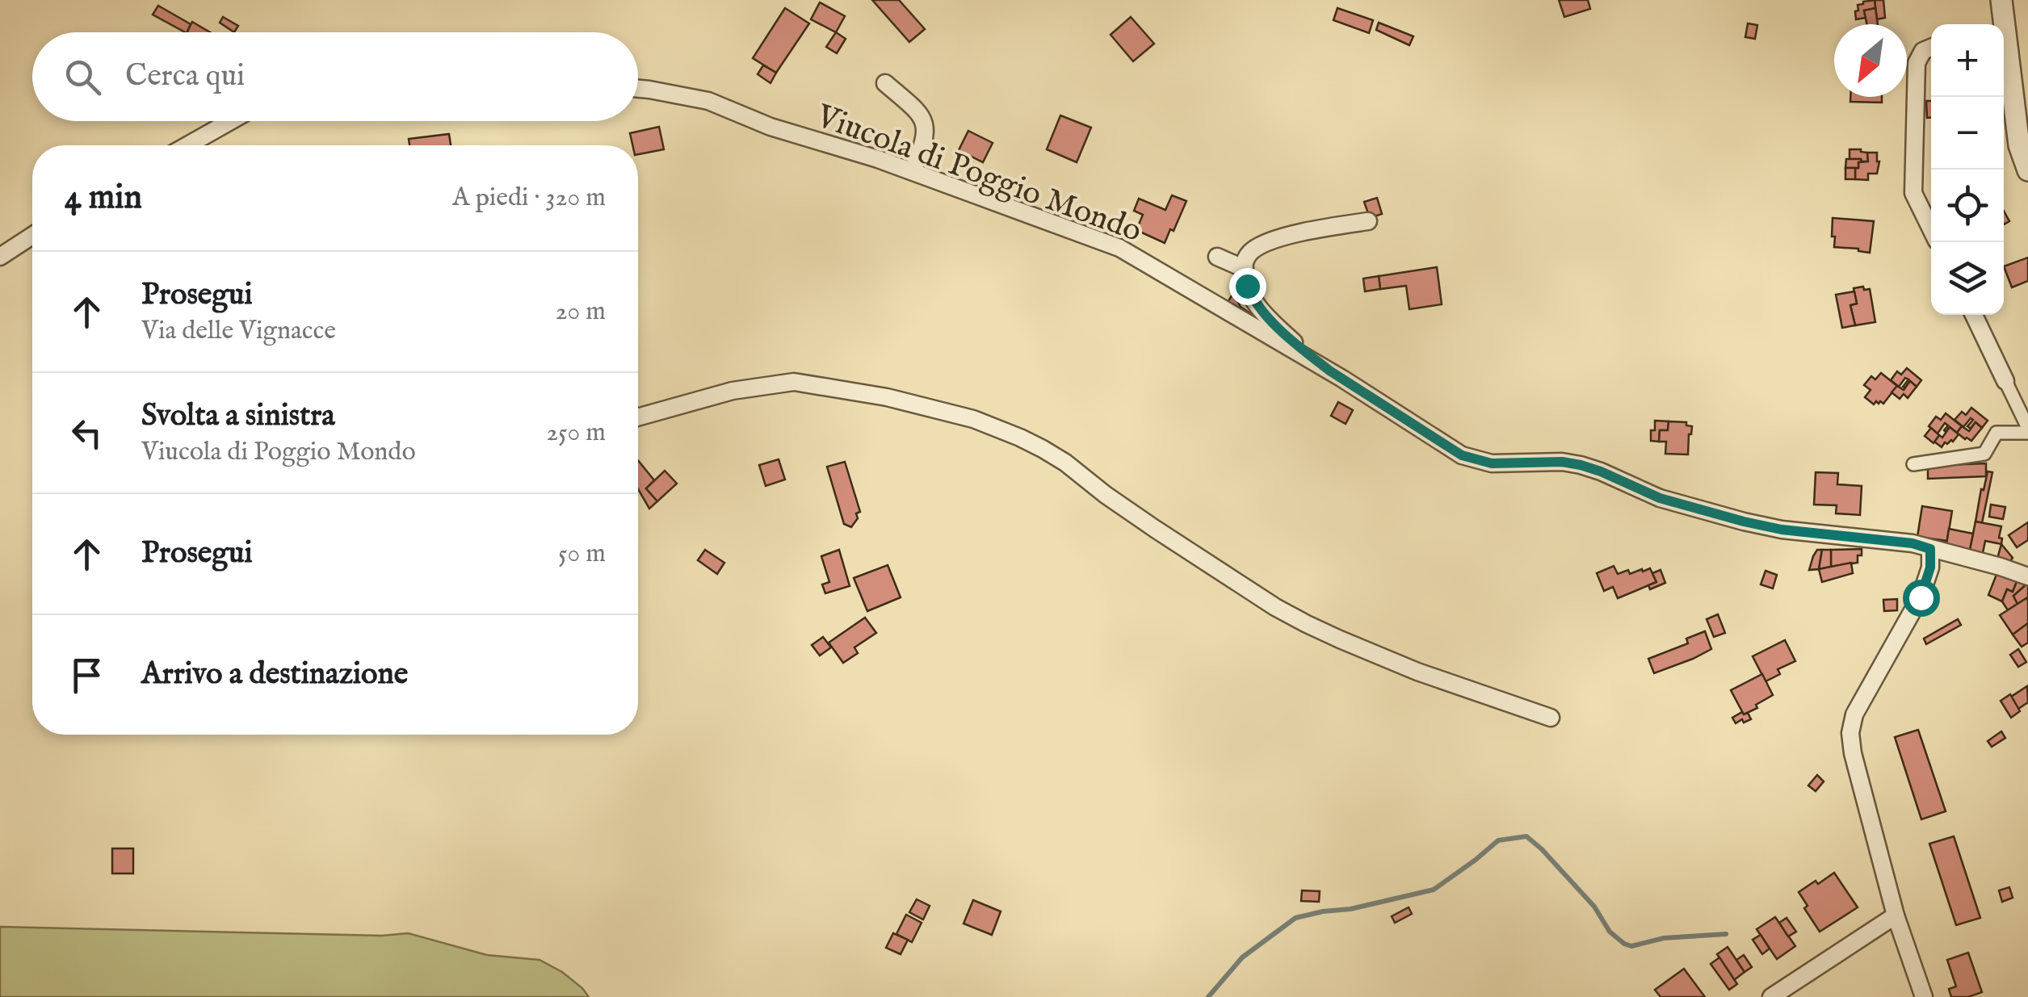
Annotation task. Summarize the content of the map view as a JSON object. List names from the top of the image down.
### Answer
{
  "streets": {
    "street": ["Viucola di Poggio Mondo"]
  },
  "north": "bottom left",
  "page": {
    "map_buttons": ["+", "−"],
    "search": "Cerca qui",
    "heading": ["4 min", "A piedi · 320 m"],
    "list": [
      ["Prosegui", "Via delle Vignacce", "20 m"],
      ["Svolta a sinistra", "Viucola di Poggio Mondo", "250 m"],
      ["Prosegui", "50 m"],
      "Arrivo a destinazione"
    ]
  }
}
